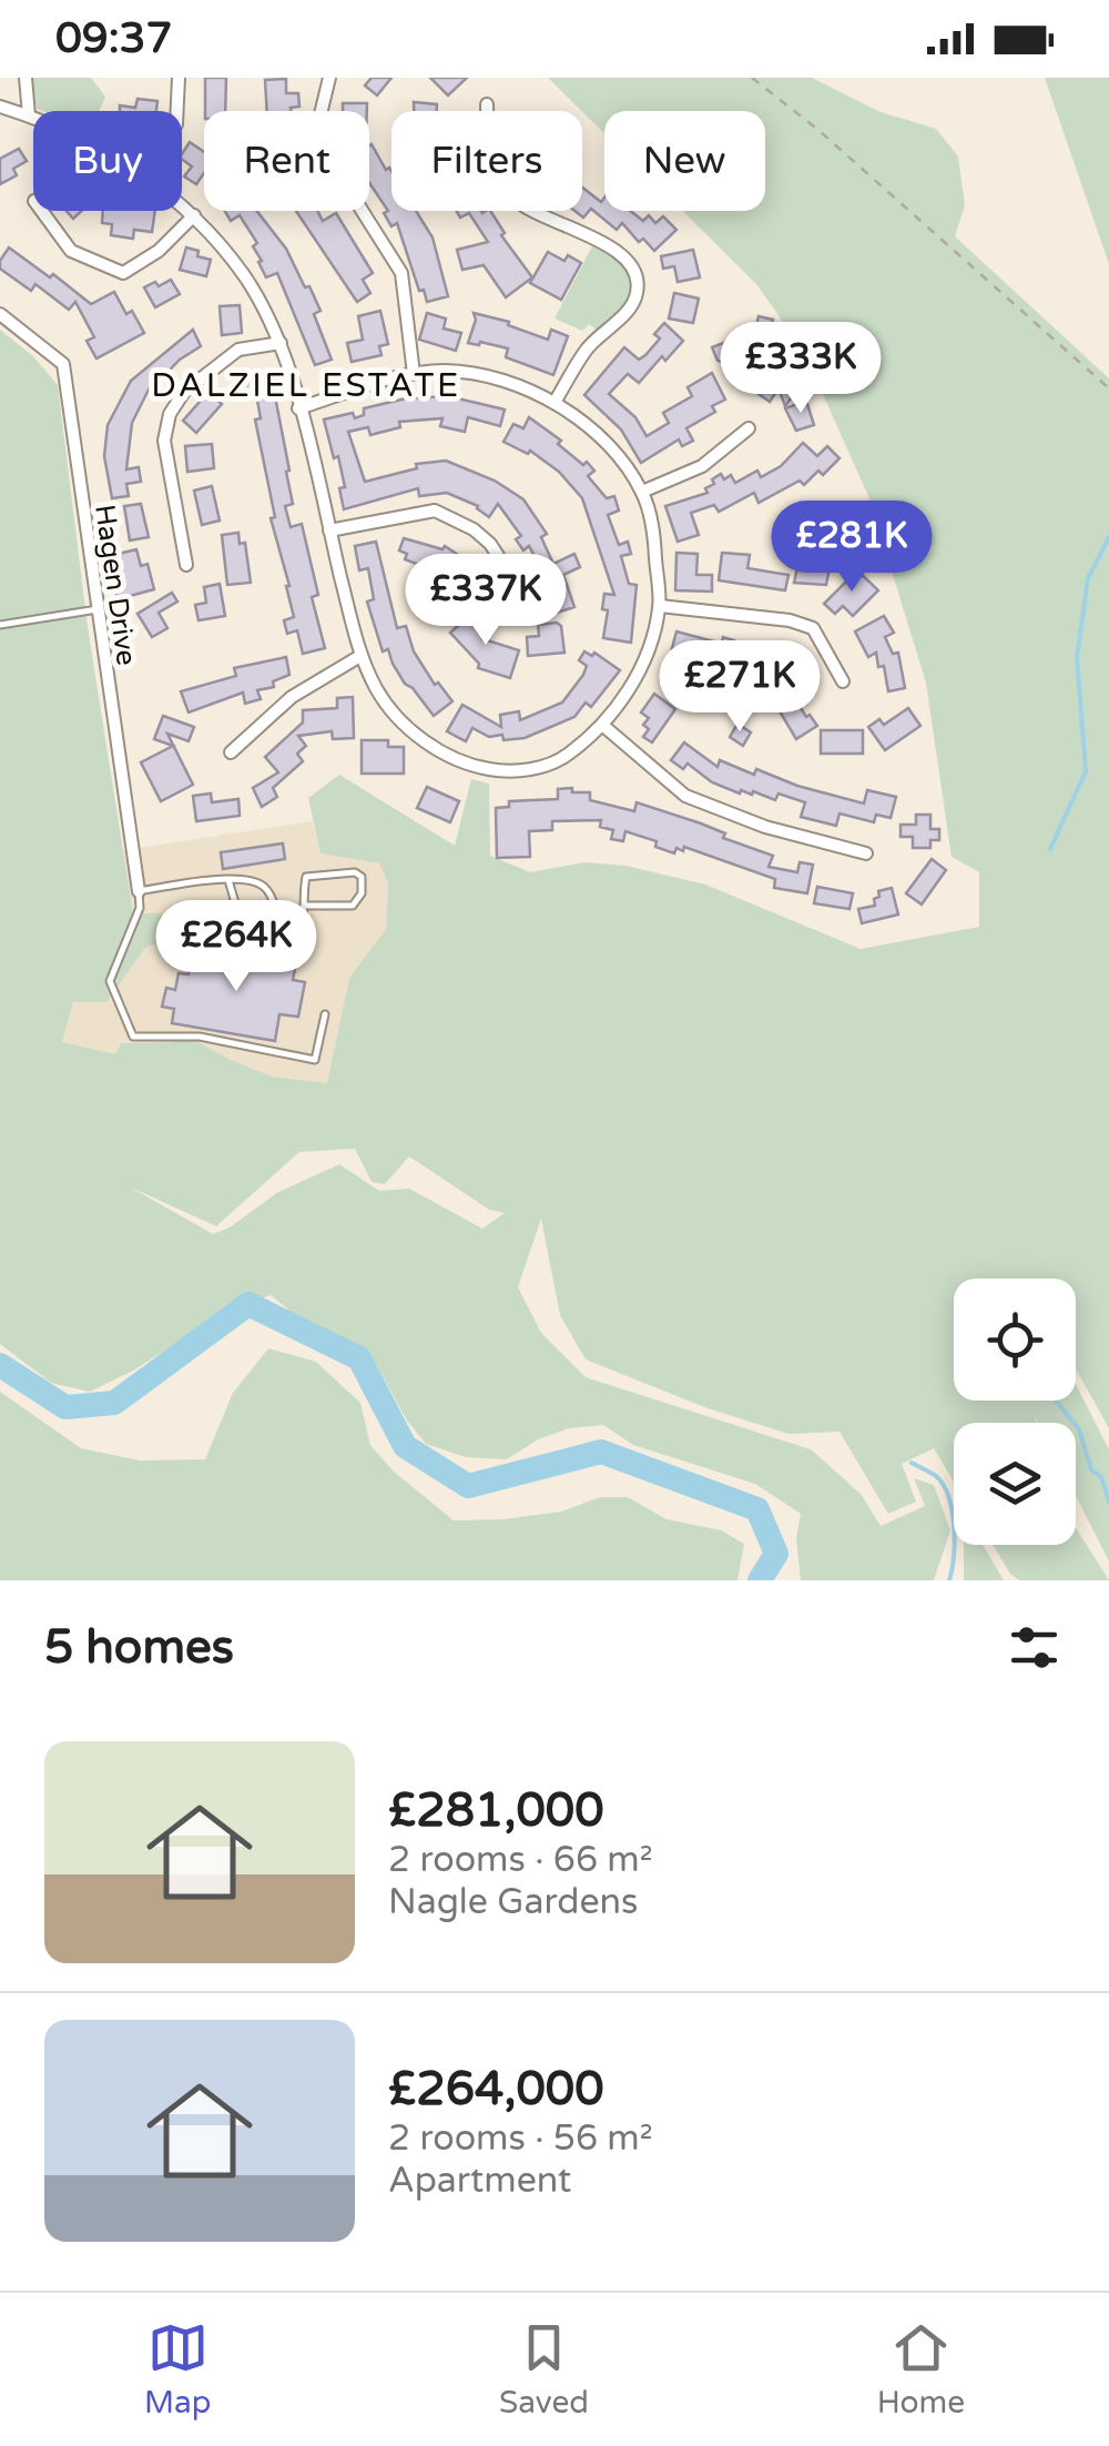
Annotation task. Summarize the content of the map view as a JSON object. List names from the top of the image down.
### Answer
{
  "streets": {
    "street": ["Hagen Drive"]
  },
  "districts": ["DALZIEL ESTATE"],
  "page": {
    "status": "09:37",
    "chip": [
      "Buy",
      "Rent",
      "Filters",
      "New"
    ],
    "price": [
      "£333K",
      "£281K",
      "£337K",
      "£271K",
      "£264K"
    ],
    "heading": "5 homes",
    "list": [
      {
        "name": "£281,000",
        "note": "2 rooms · 66 m² · Nagle Gardens"
      },
      {
        "name": "£264,000",
        "note": "2 rooms · 56 m² · Apartment"
      }
    ],
    "tabs": ["Map", "Saved", "Home"]
  }
}
